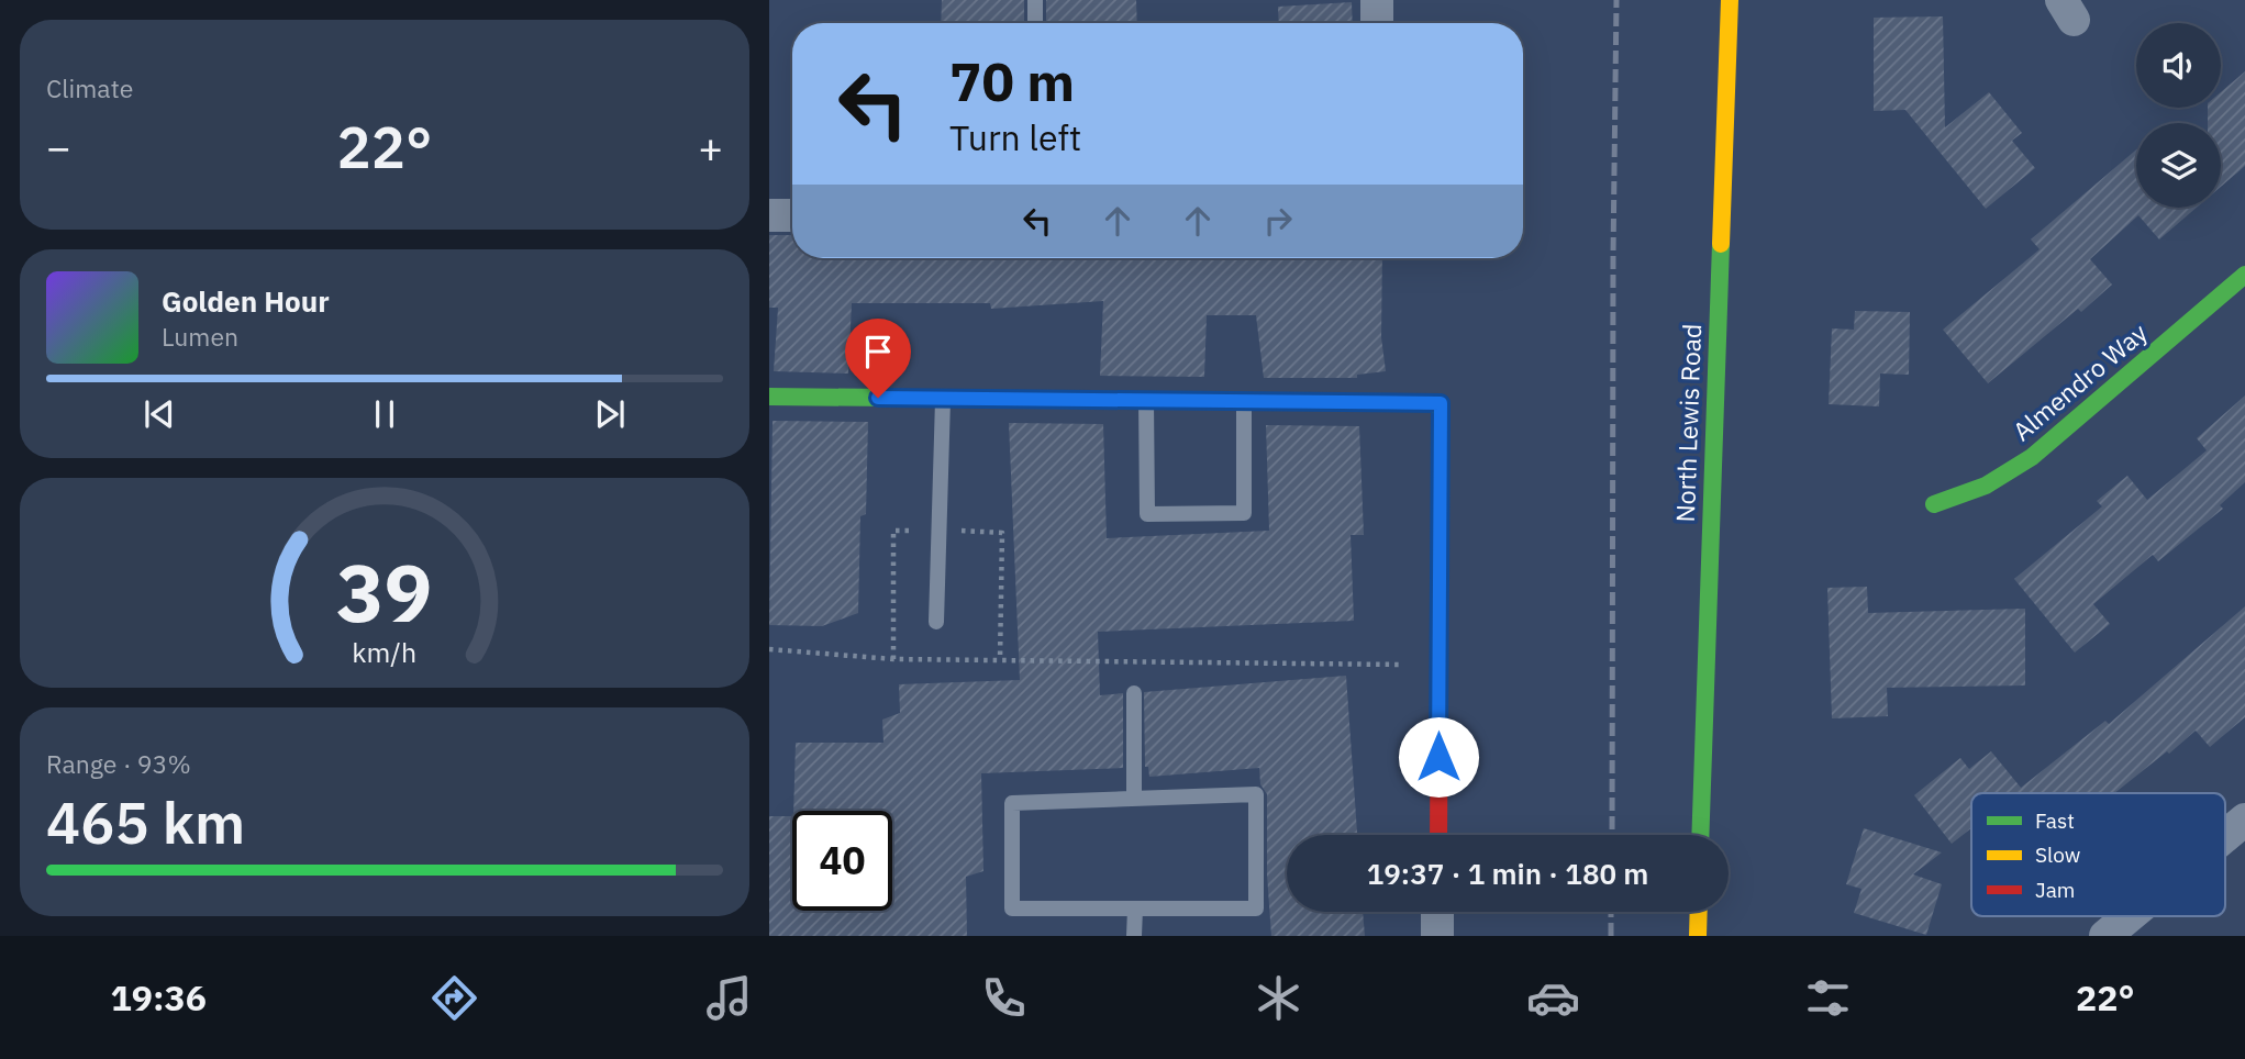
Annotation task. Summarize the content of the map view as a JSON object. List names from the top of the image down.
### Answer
{
  "streets": {
    "street": ["Almendro Way", "North Lewis Road"]
  },
  "legend": ["Fast", "Slow", "Jam"],
  "page": {
    "tile": [
      "Climate",
      ["Range · 93%", "465 km"]
    ],
    "turn": ["70 m", "Turn left"],
    "heat": ["−", "22°", "+"],
    "song": ["Golden Hour", "Lumen"],
    "limit": "40",
    "trip": "19:37 · 1 min · 180 m",
    "tabs": ["19:36", "22°"],
    "gauge": ["39", "km/h"]
  }
}
